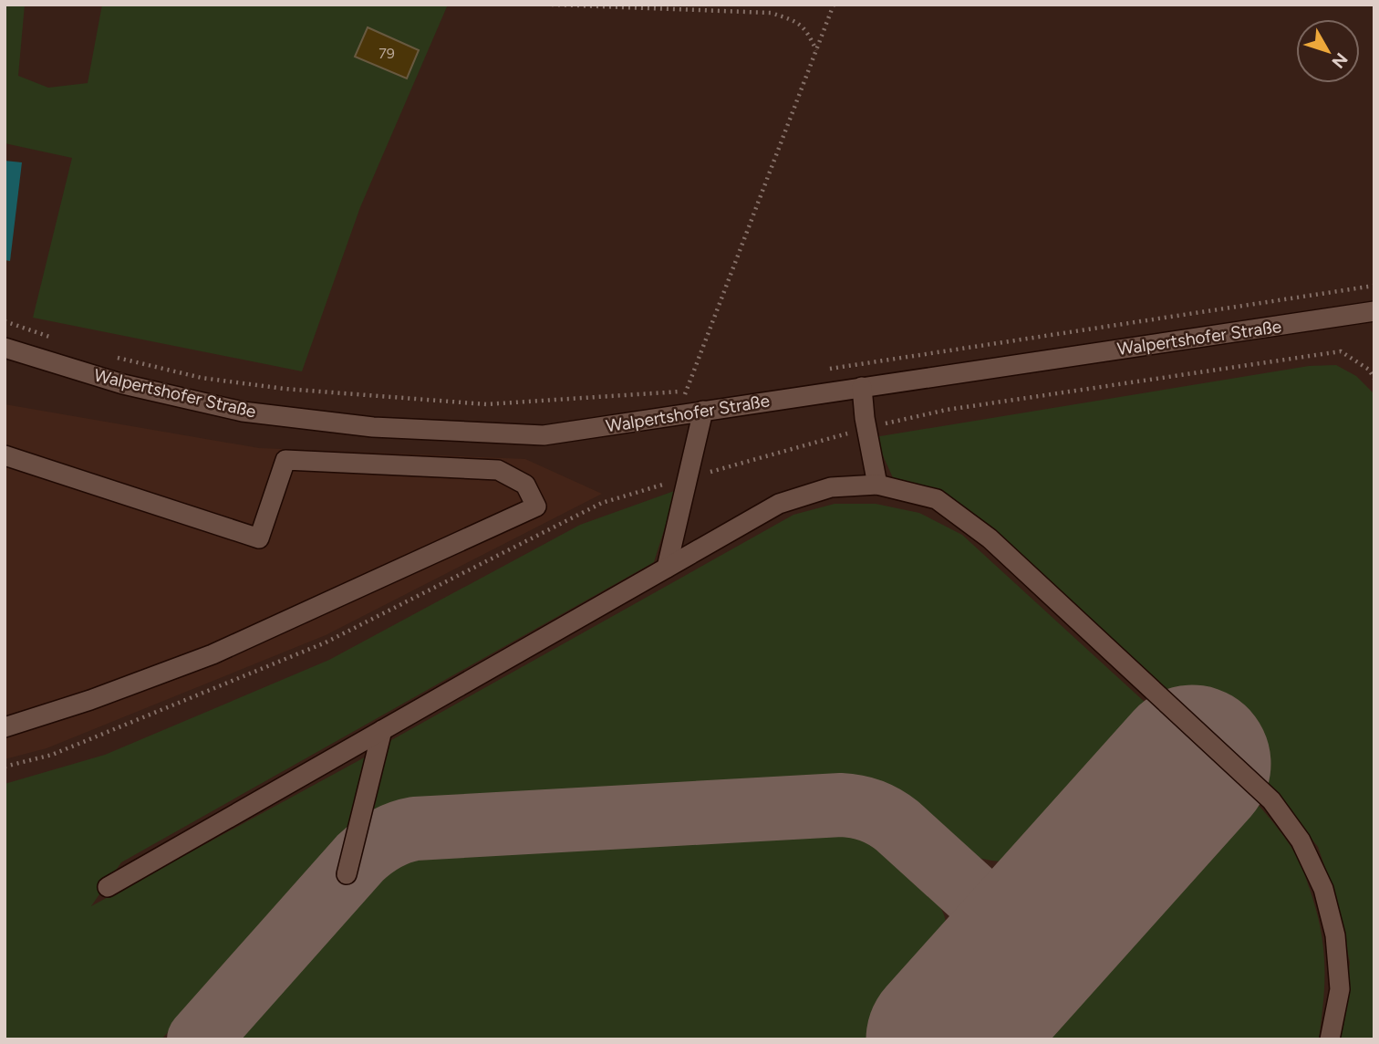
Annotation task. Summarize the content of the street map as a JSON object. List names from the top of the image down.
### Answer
{
  "streets": {
    "street": ["Walpertshofer Straße"]
  },
  "house_numbers": ["79"],
  "north": "bottom right"
}
